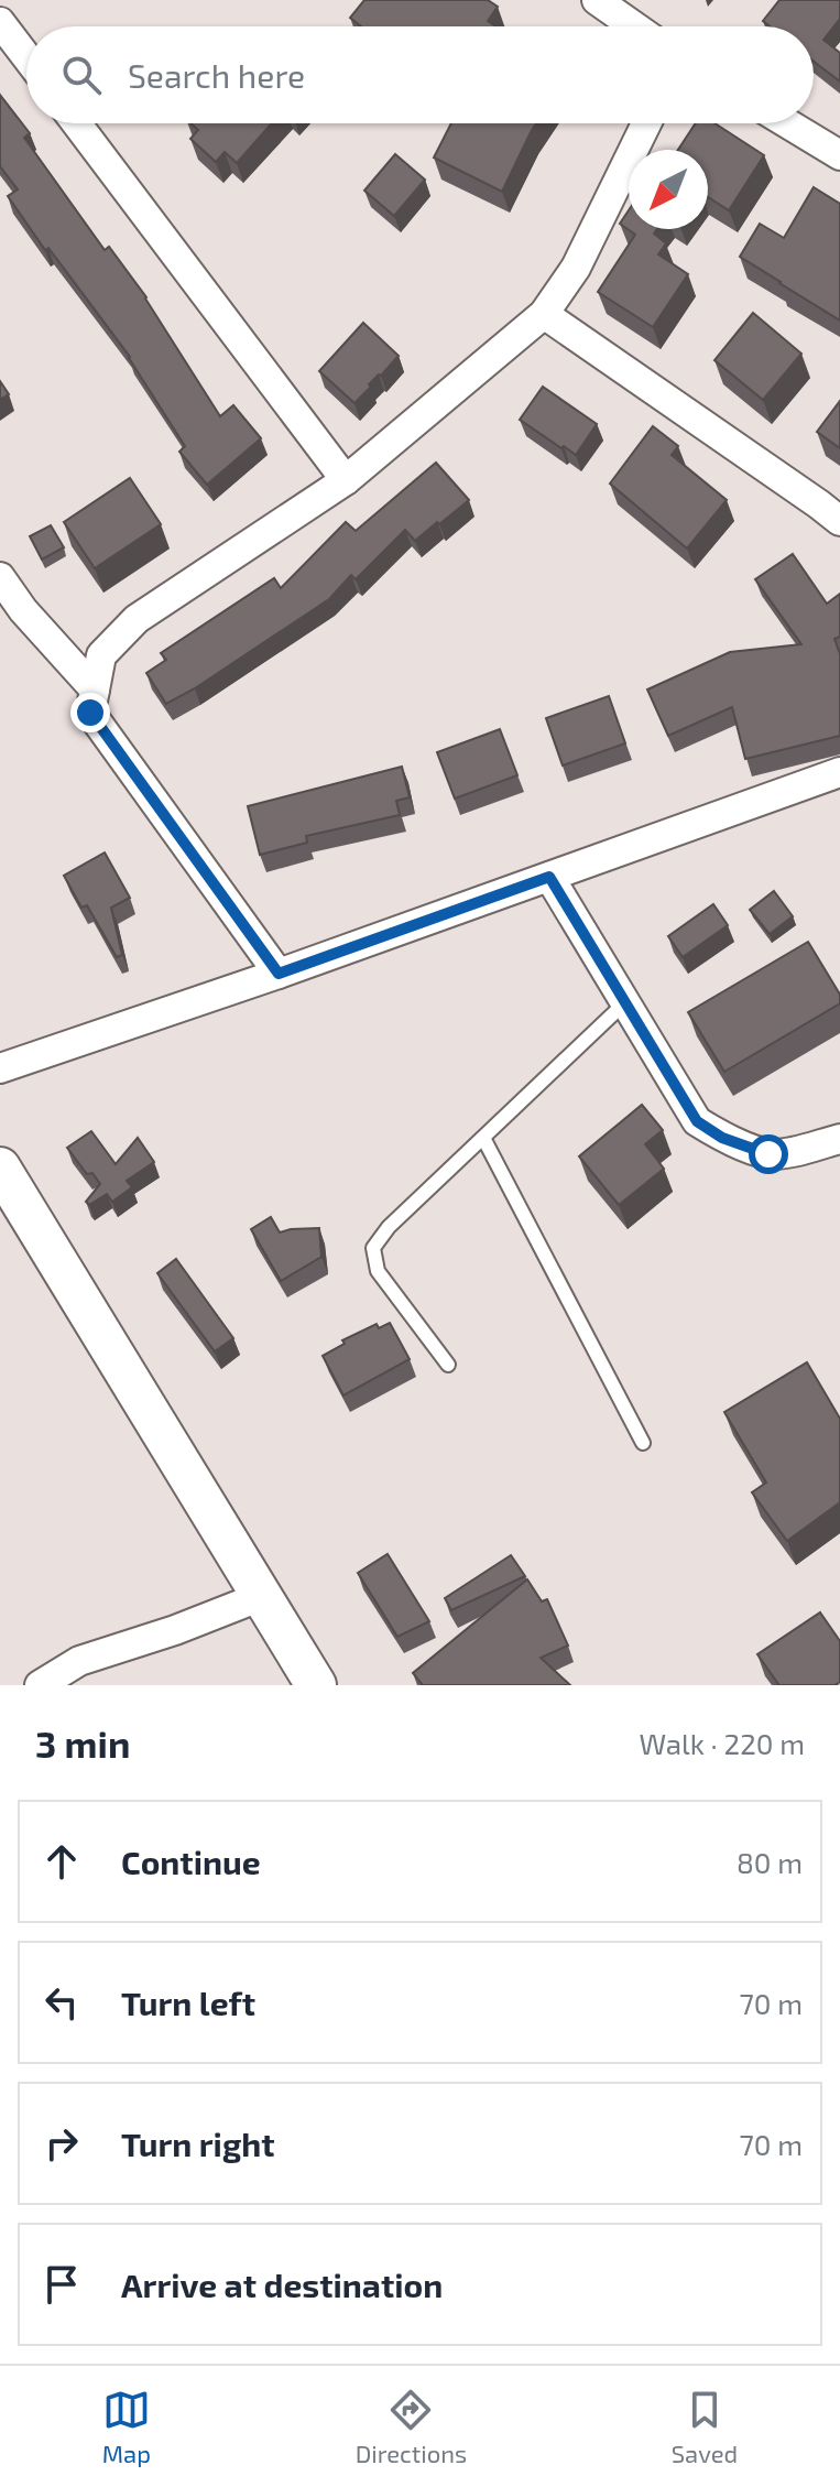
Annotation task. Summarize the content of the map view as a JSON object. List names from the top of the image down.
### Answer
{
  "north": "bottom left",
  "page": {
    "search": "Search here",
    "heading": ["3 min", "Walk · 220 m"],
    "list": [
      ["Continue", "80 m"],
      ["Turn left", "70 m"],
      ["Turn right", "70 m"],
      "Arrive at destination"
    ],
    "nav": ["Map", "Directions", "Saved"]
  }
}
